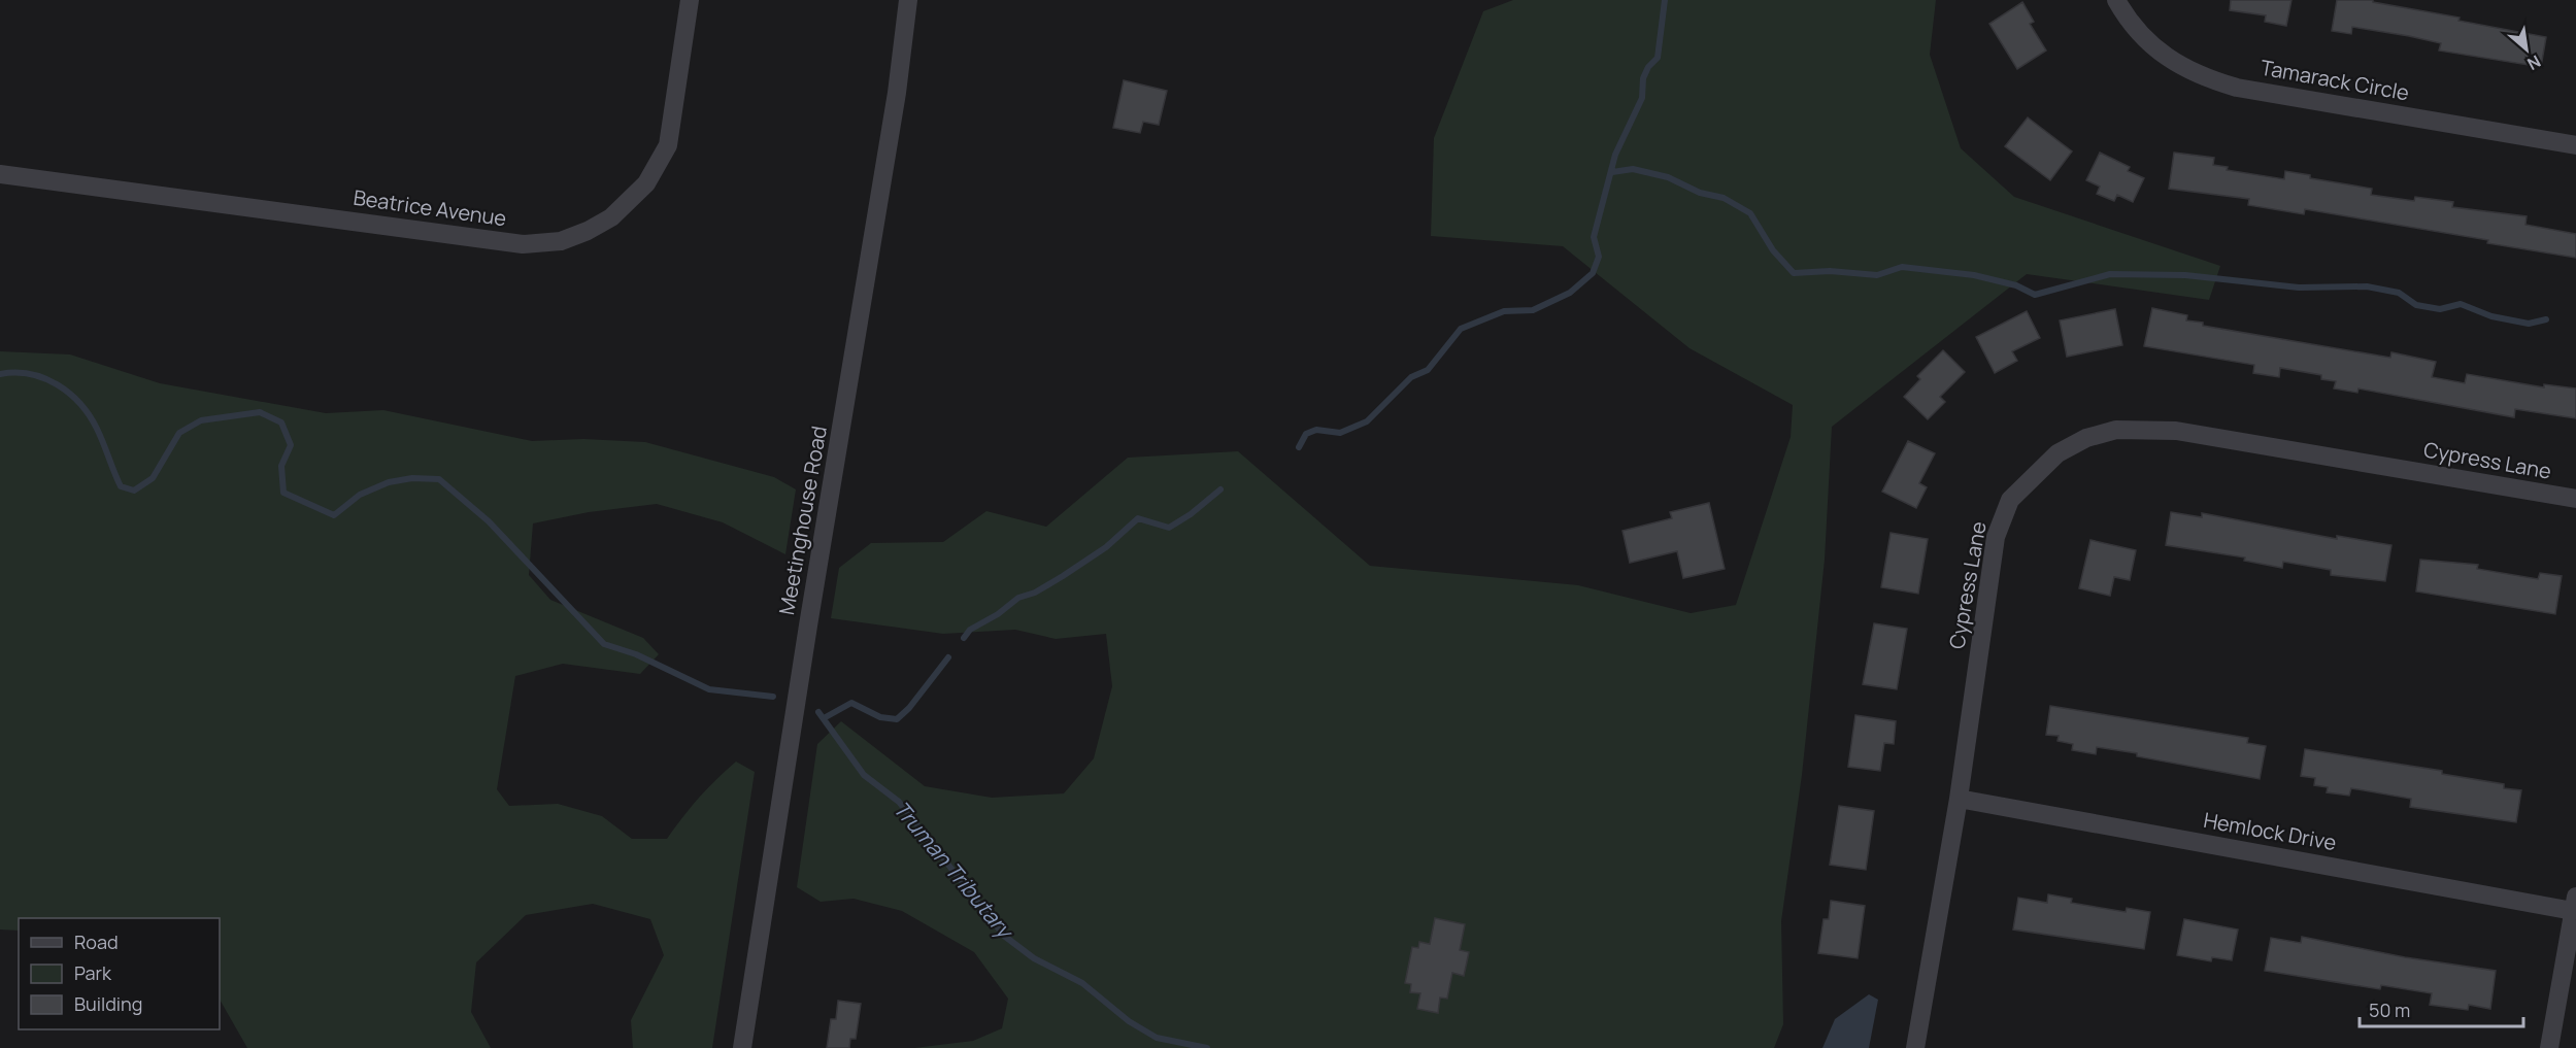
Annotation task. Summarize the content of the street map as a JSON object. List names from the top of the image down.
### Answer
{
  "streets": {
    "street": [
      "Tamarack Circle",
      "Beatrice Avenue",
      "Cypress Lane",
      "Meetinghouse Road",
      "Hemlock Drive"
    ]
  },
  "crossings": [
    ["Cypress Lane", "Hemlock Drive"]
  ],
  "water": ["Truman Tributary"],
  "legend": ["Road", "Park", "Building"],
  "scale_bar": "50 m",
  "north": "bottom right"
}
